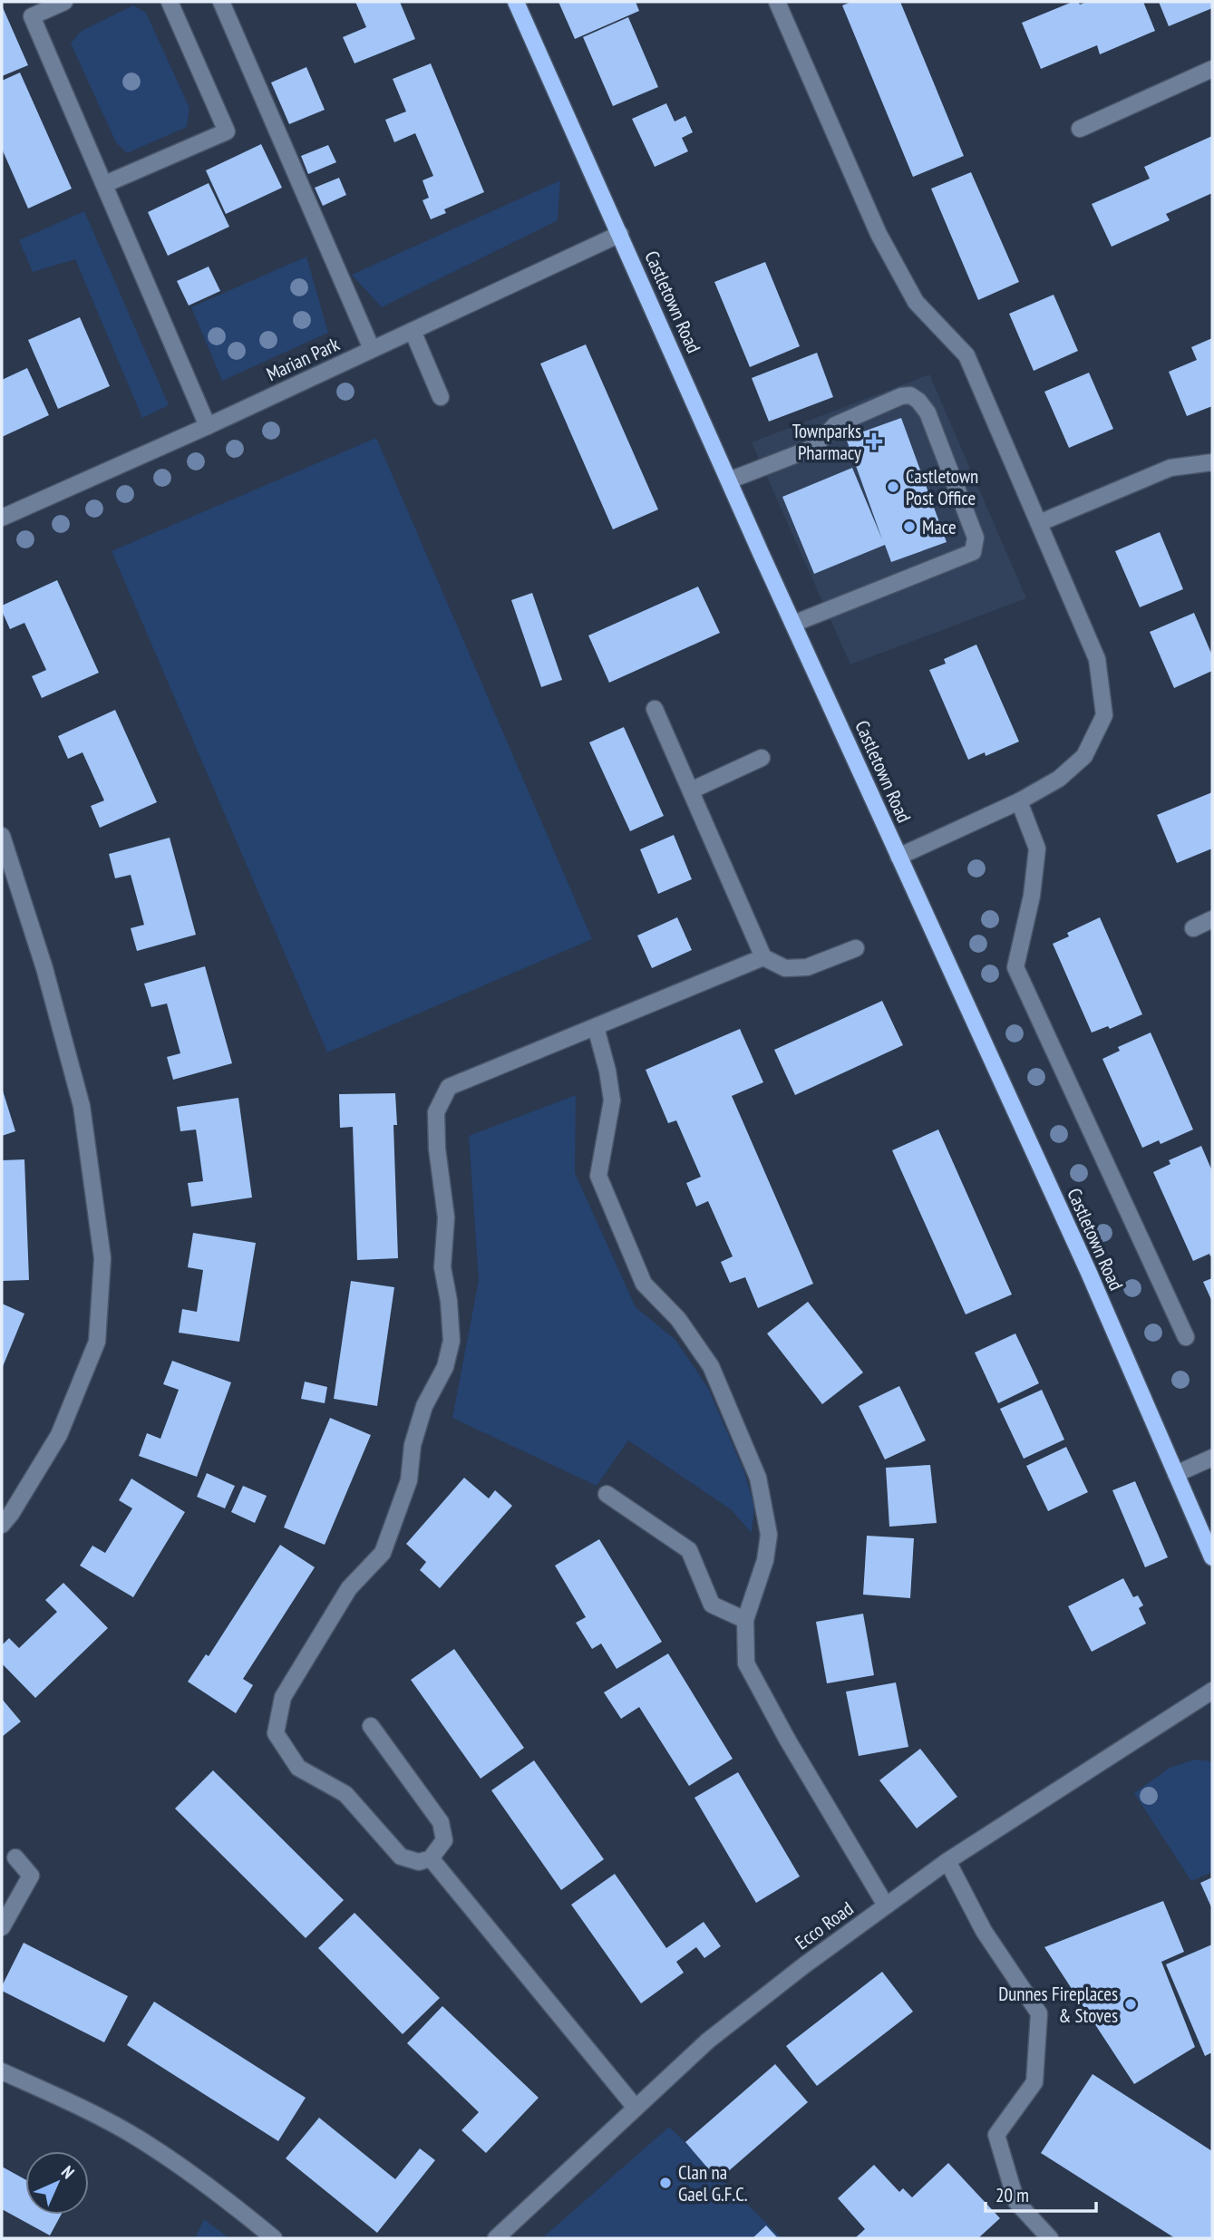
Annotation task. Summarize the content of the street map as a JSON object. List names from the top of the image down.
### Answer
{
  "streets": {
    "main road": ["Castletown Road"],
    "street": ["Marian Park", "Ecco Road"]
  },
  "crossings": [
    ["Castletown Road", "Marian Park"]
  ],
  "places": {
    "health": ["Townparks Pharmacy"],
    "other": [
      "Castletown Post Office",
      "Mace",
      "Dunnes Fireplaces & Stoves",
      "Clan na Gael G.F.C."
    ]
  },
  "scale_bar": "20 m",
  "north": "top right"
}
